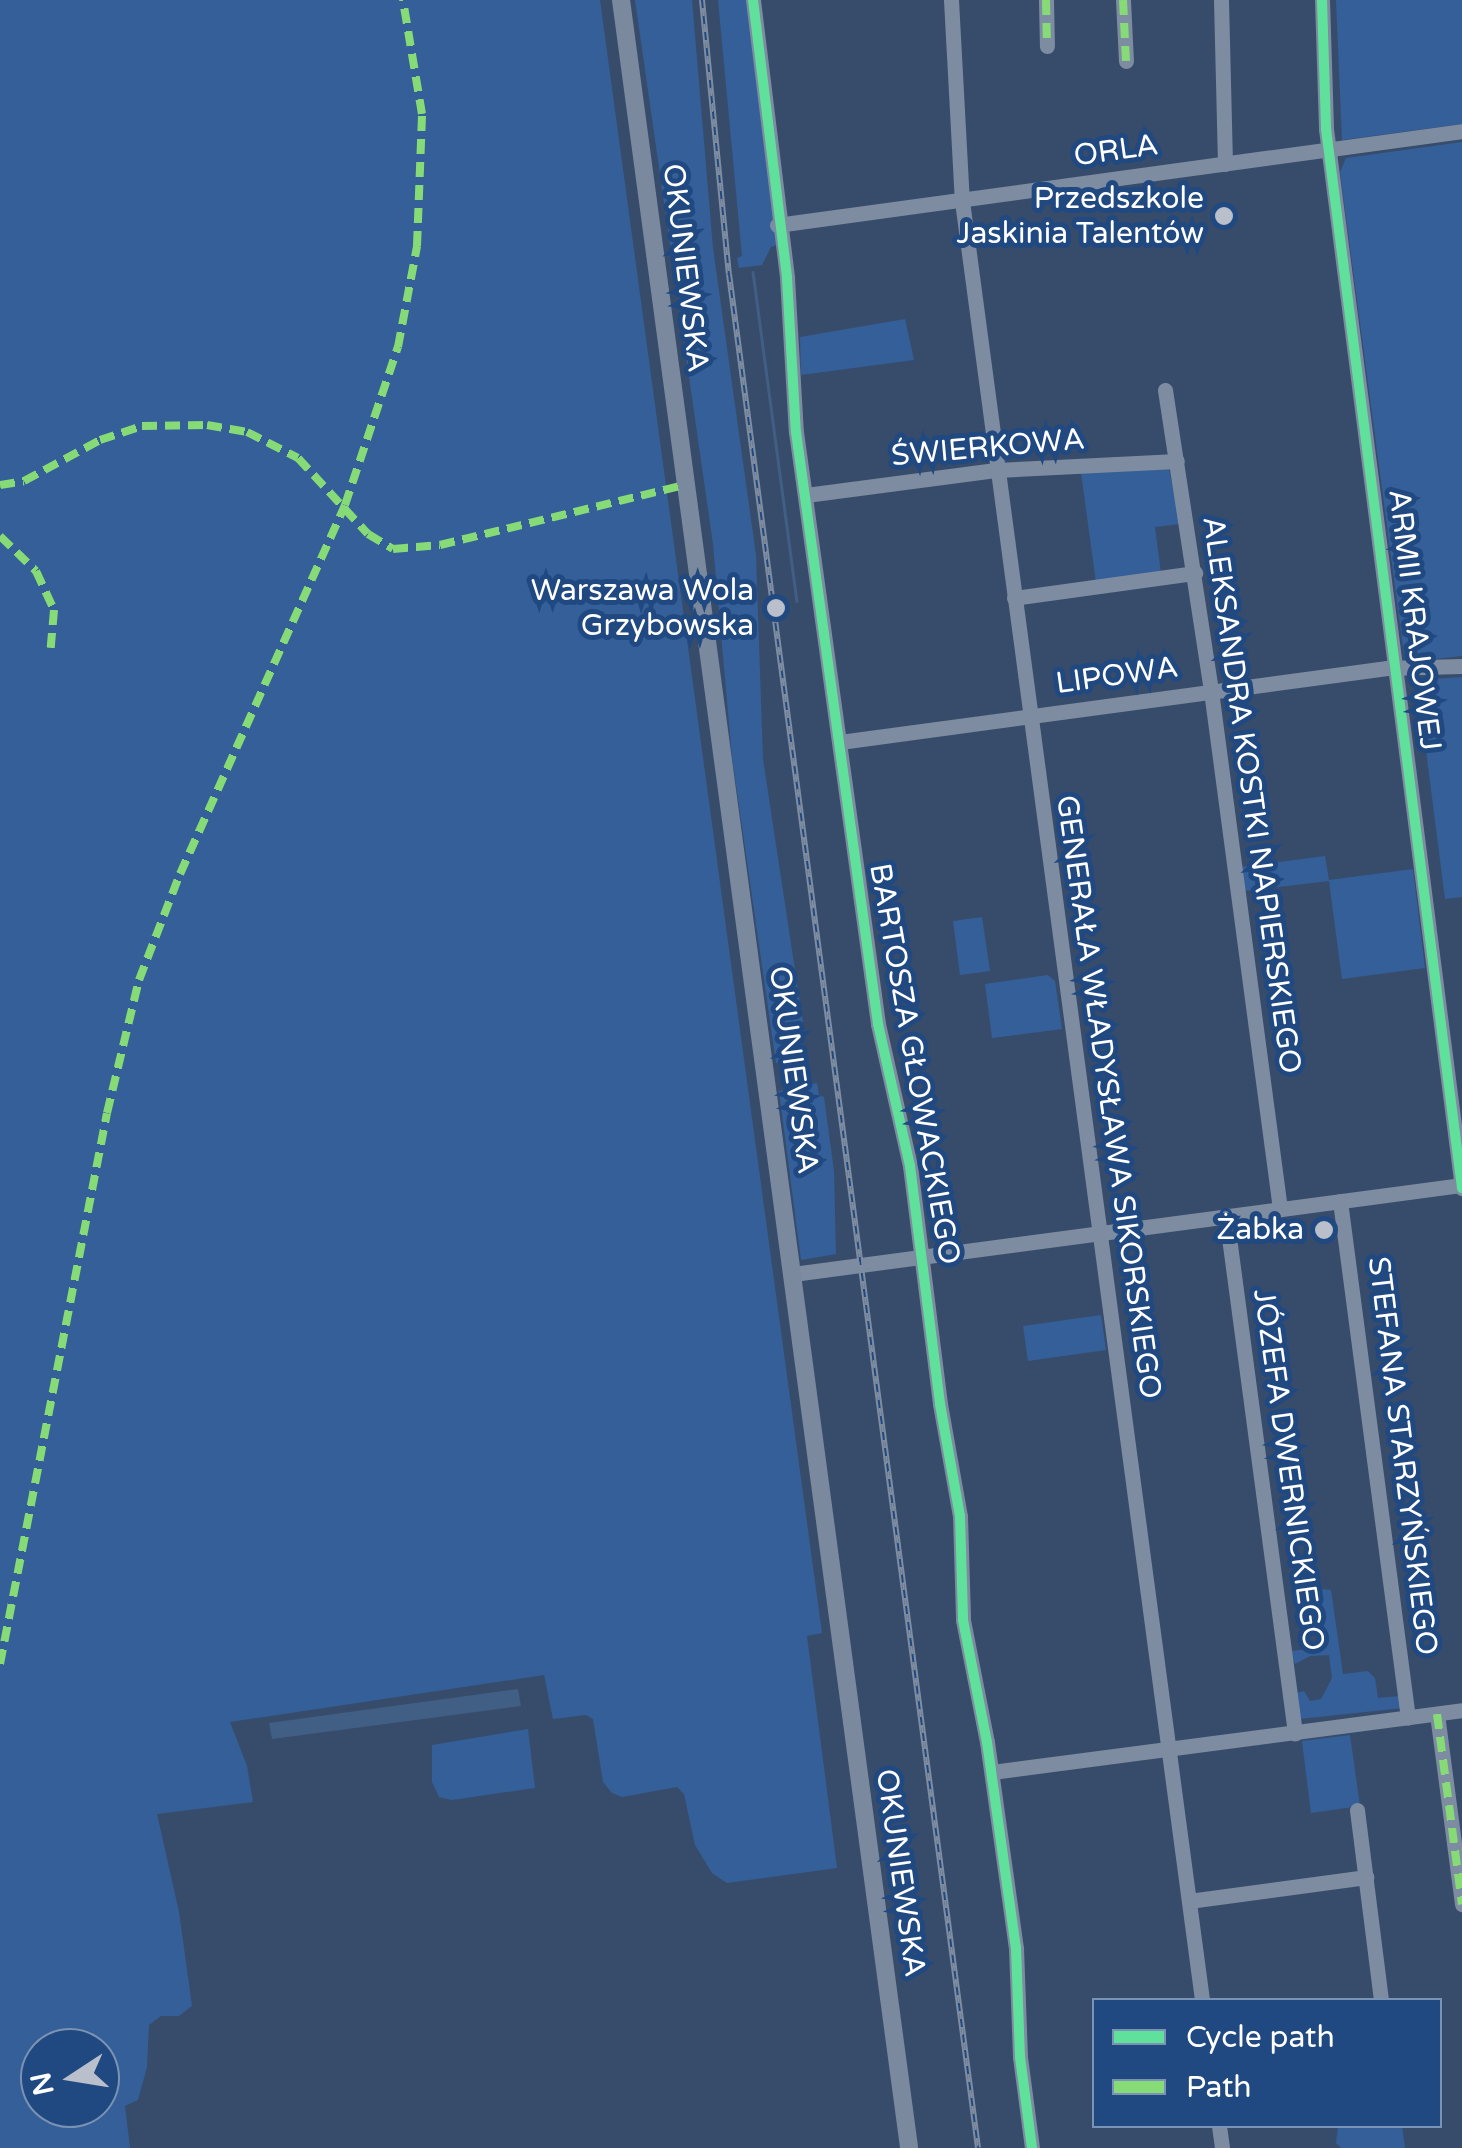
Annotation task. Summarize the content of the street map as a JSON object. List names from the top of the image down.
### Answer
{
  "streets": {
    "main road": ["OKUNIEWSKA"],
    "street": [
      "ORLA",
      "ŚWIERKOWA",
      "ARMII KRAJOWEJ",
      "LIPOWA",
      "ALEKSANDRA KOSTKI NAPIERSKIEGO",
      "BARTOSZA GŁOWACKIEGO",
      "GENERAŁA WŁADYSŁAWA SIKORSKIEGO",
      "STEFANA STARZYŃSKIEGO",
      "JÓZEFA DWERNICKIEGO"
    ]
  },
  "crossings": [
    ["ORLA", "ARMII KRAJOWEJ"],
    ["ORLA", "BARTOSZA GŁOWACKIEGO"],
    ["ORLA", "GENERAŁA WŁADYSŁAWA SIKORSKIEGO"],
    ["ŚWIERKOWA", "ALEKSANDRA KOSTKI NAPIERSKIEGO"],
    ["ŚWIERKOWA", "BARTOSZA GŁOWACKIEGO"],
    ["ŚWIERKOWA", "GENERAŁA WŁADYSŁAWA SIKORSKIEGO"],
    ["ARMII KRAJOWEJ", "LIPOWA"],
    ["LIPOWA", "ALEKSANDRA KOSTKI NAPIERSKIEGO"],
    ["LIPOWA", "BARTOSZA GŁOWACKIEGO"],
    ["LIPOWA", "GENERAŁA WŁADYSŁAWA SIKORSKIEGO"]
  ],
  "places": ["Przedszkole Jaskinia Talentów", "Warszawa Wola Grzybowska", "Żabka"],
  "legend": ["Cycle path", "Path"],
  "north": "left"
}
